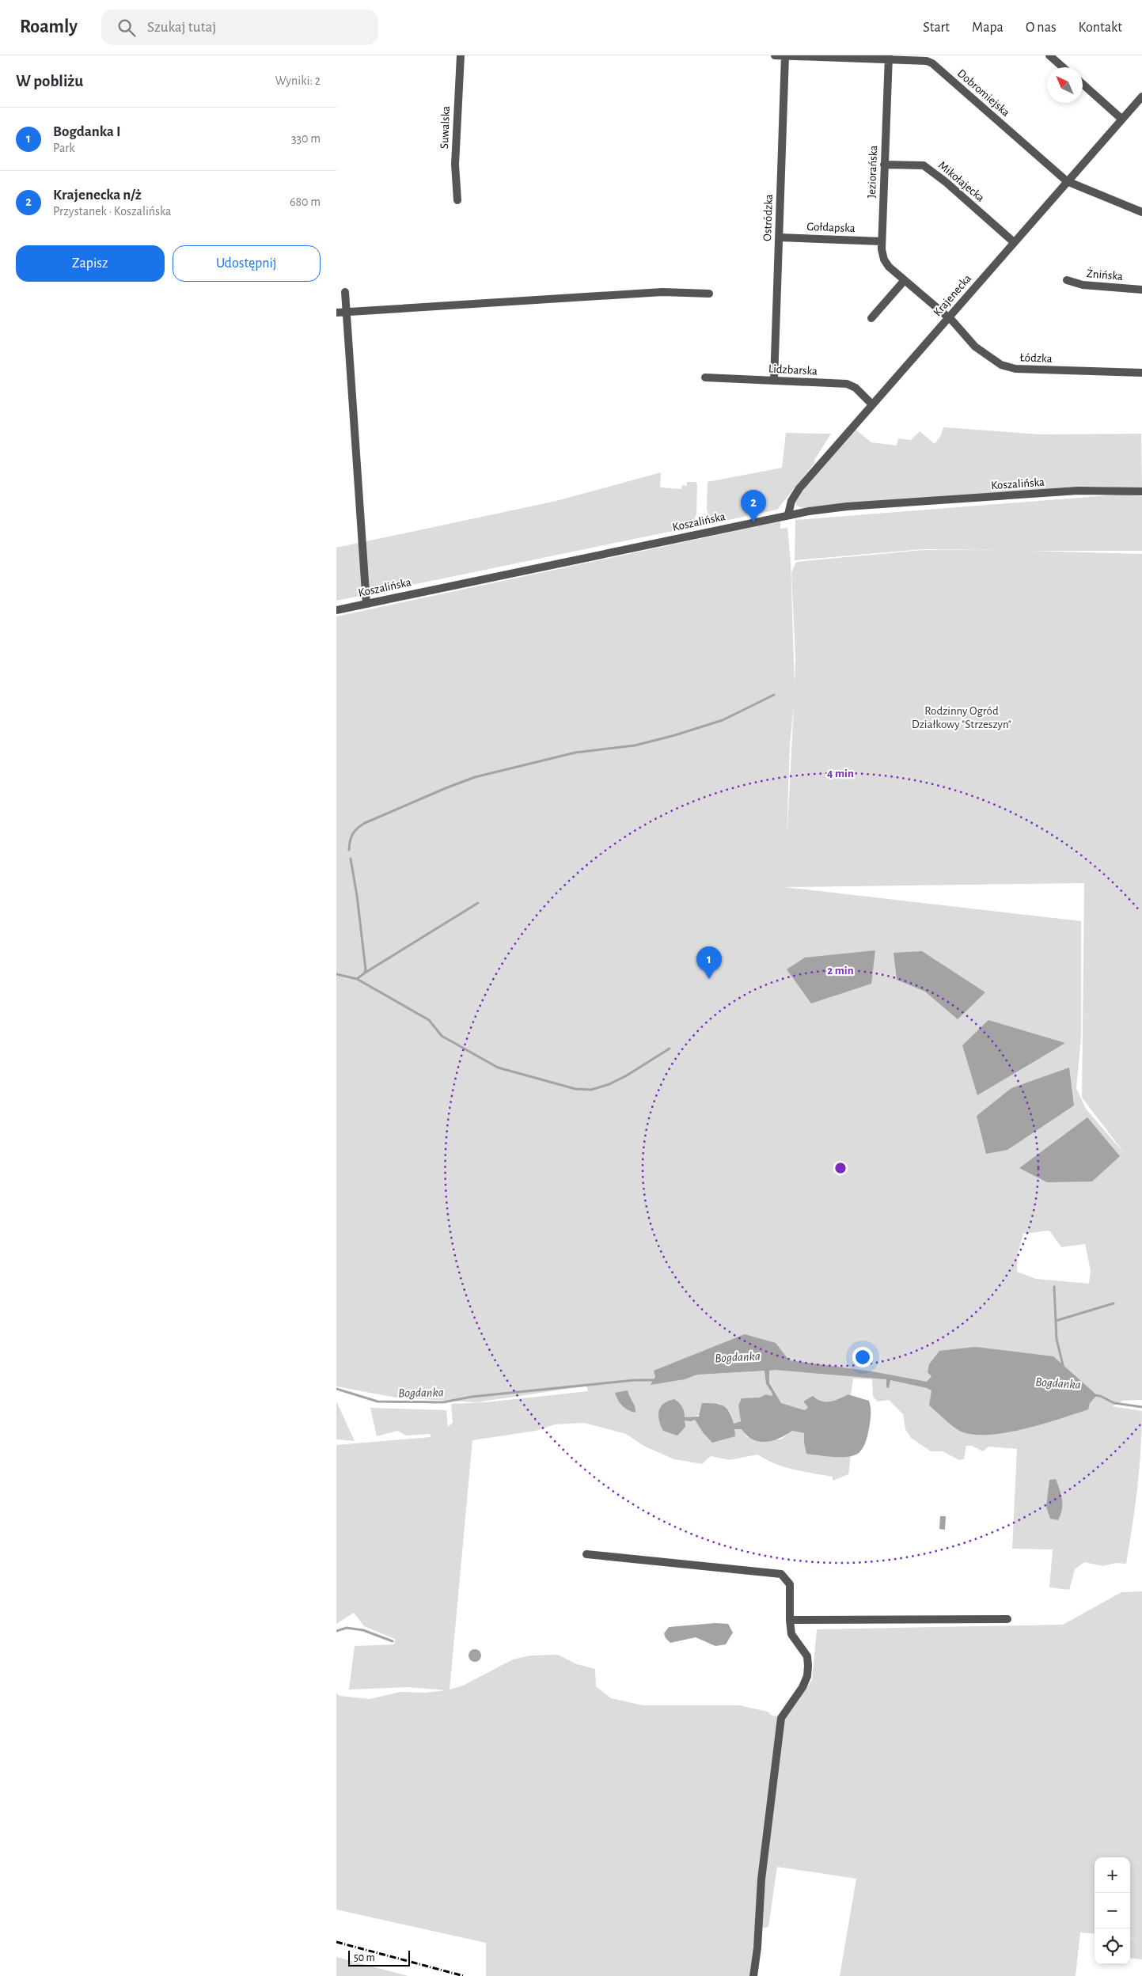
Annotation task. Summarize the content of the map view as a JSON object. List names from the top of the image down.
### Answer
{
  "streets": {
    "street": [
      "Dobromiejska",
      "Suwalska",
      "Jeziorańska",
      "Mikołajecka",
      "Ostródzka",
      "Gołdapska",
      "Żnińska",
      "Krajenecka",
      "Łódzka",
      "Lidzbarska",
      "Koszalińska"
    ]
  },
  "crossings": [
    ["Dobromiejska", "Jeziorańska"],
    ["Dobromiejska", "Ostródzka"],
    ["Dobromiejska", "Krajenecka"],
    ["Jeziorańska", "Mikołajecka"],
    ["Jeziorańska", "Gołdapska"],
    ["Jeziorańska", "Krajenecka"],
    ["Jeziorańska", "Łódzka"],
    ["Mikołajecka", "Krajenecka"],
    ["Ostródzka", "Gołdapska"],
    ["Ostródzka", "Lidzbarska"],
    ["Krajenecka", "Łódzka"],
    ["Krajenecka", "Lidzbarska"],
    ["Krajenecka", "Koszalińska"]
  ],
  "water": ["Bogdanka"],
  "parks": ["Rodzinny Ogród Działkowy \"Strzeszyn\""],
  "scale_bar": "50 m",
  "north": "top left",
  "page": {
    "header": "Roamly",
    "search": "Szukaj tutaj",
    "nav": [
      "Start",
      "Mapa",
      "O nas",
      "Kontakt"
    ],
    "heading": ["W pobliżu", "Wyniki: 2"],
    "list": [
      {
        "mark": "1",
        "name": "Bogdanka I",
        "note": "Park",
        "value": "330 m"
      },
      {
        "mark": "2",
        "name": "Krajenecka n/ż",
        "note": "Przystanek · Koszalińska",
        "value": "680 m"
      }
    ],
    "buttons": ["Zapisz", "Udostępnij"],
    "pins": ["2", "1"],
    "map_buttons": ["+", "−"],
    "scale": "50 m"
  },
  "rings": ["4 min", "2 min"]
}
